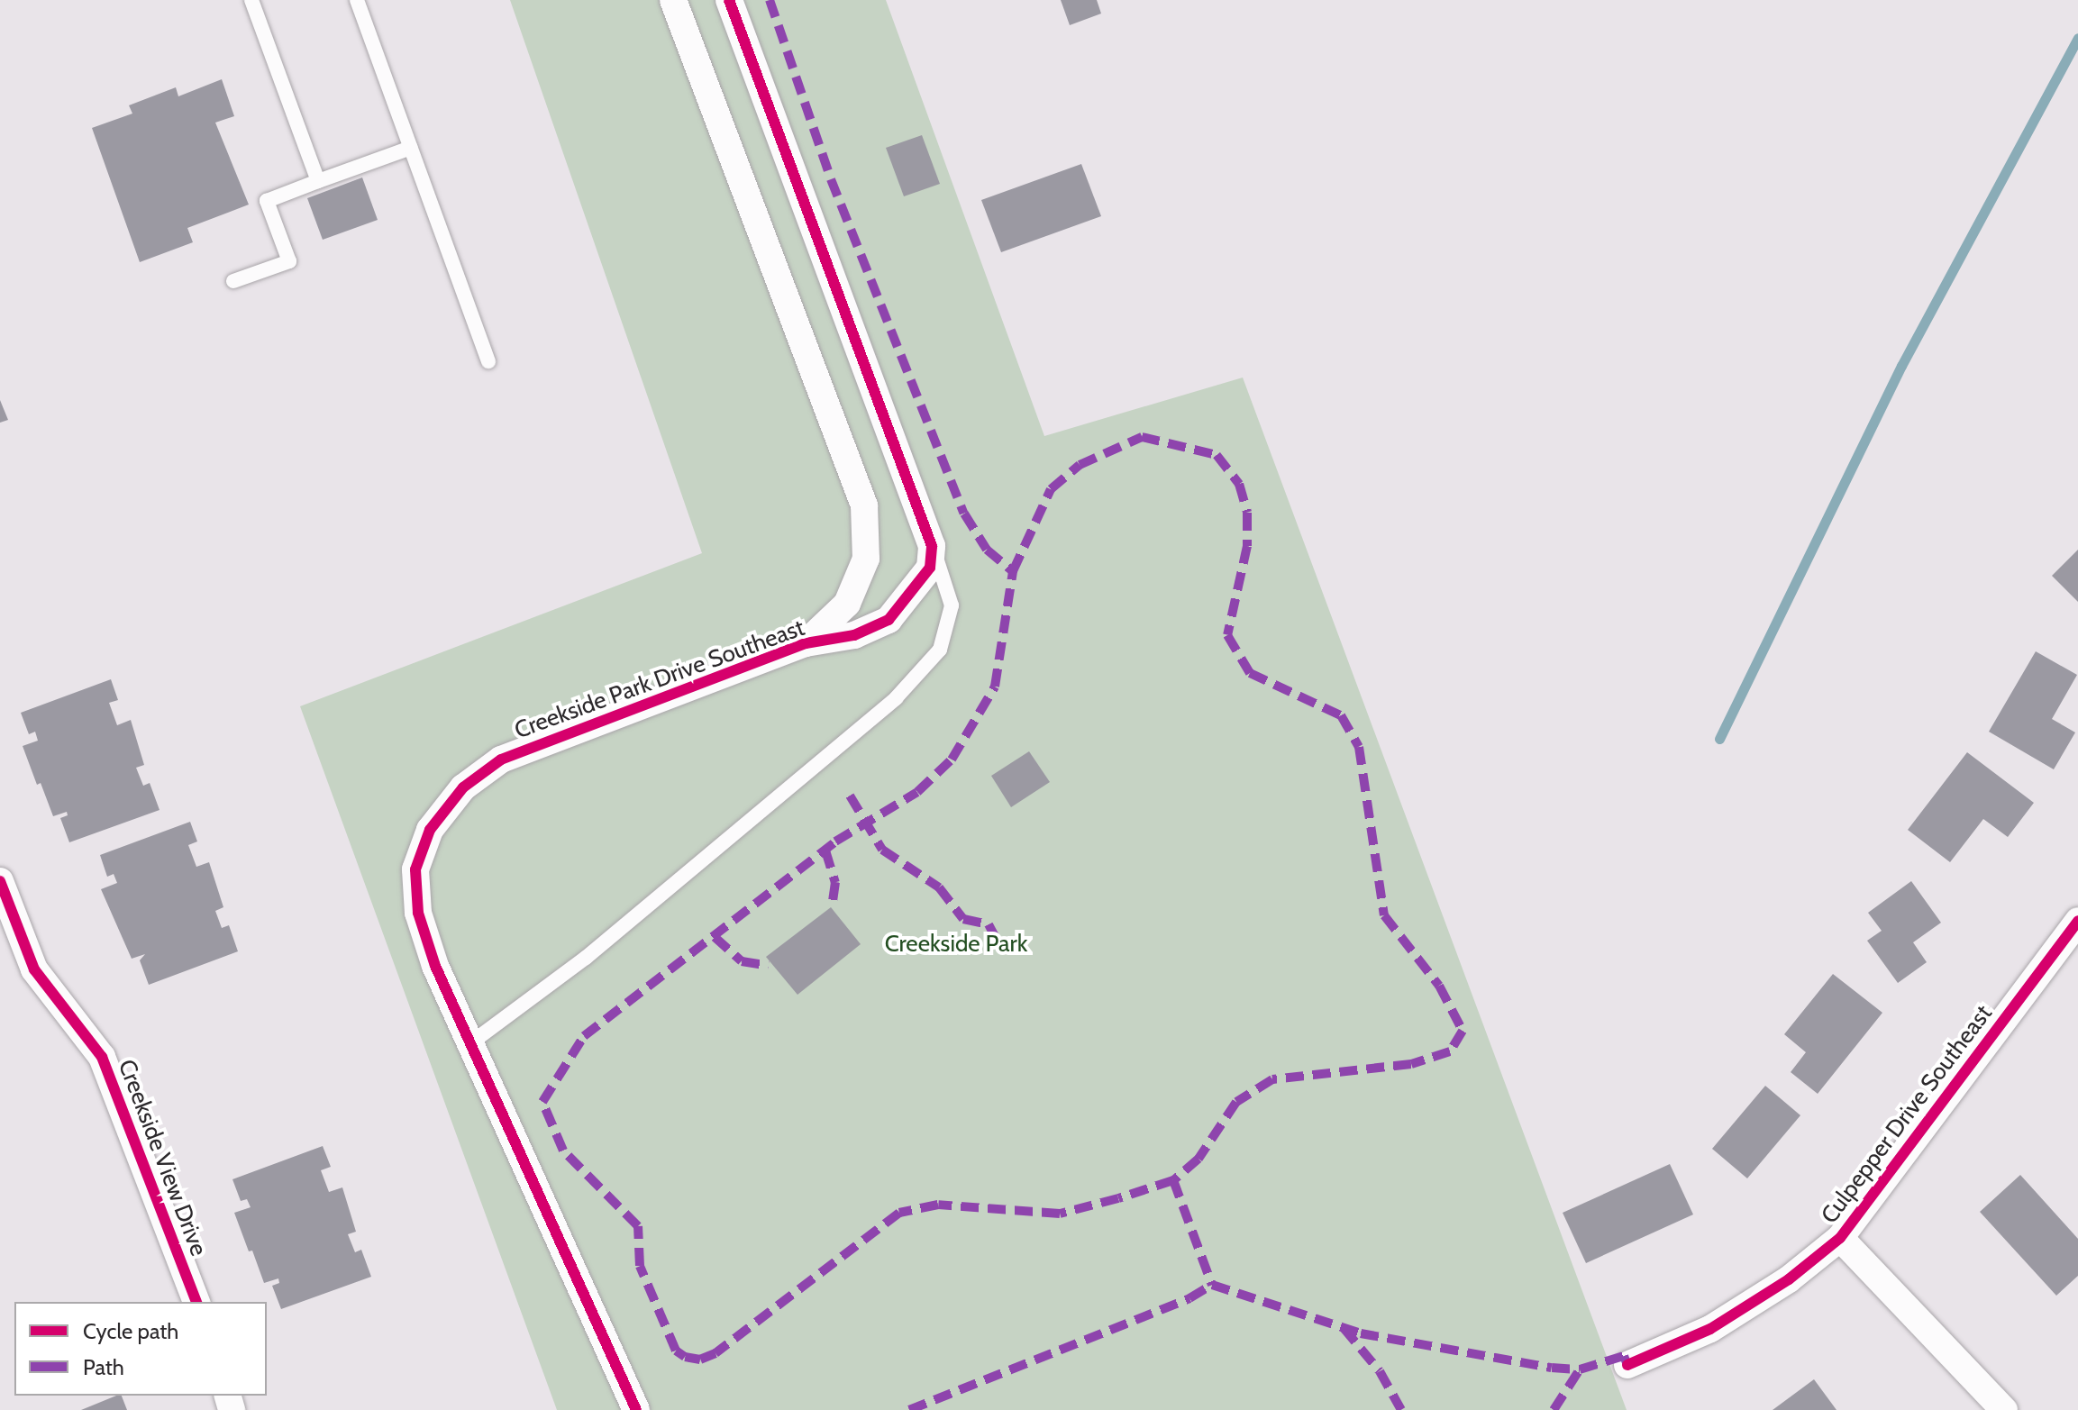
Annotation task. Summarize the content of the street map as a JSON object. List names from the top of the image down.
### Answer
{
  "streets": {
    "street": ["Creekside Park Drive Southeast", "Culpepper Drive Southeast", "Creekside View Drive"]
  },
  "parks": ["Creekside Park"],
  "legend": ["Cycle path", "Path"]
}
